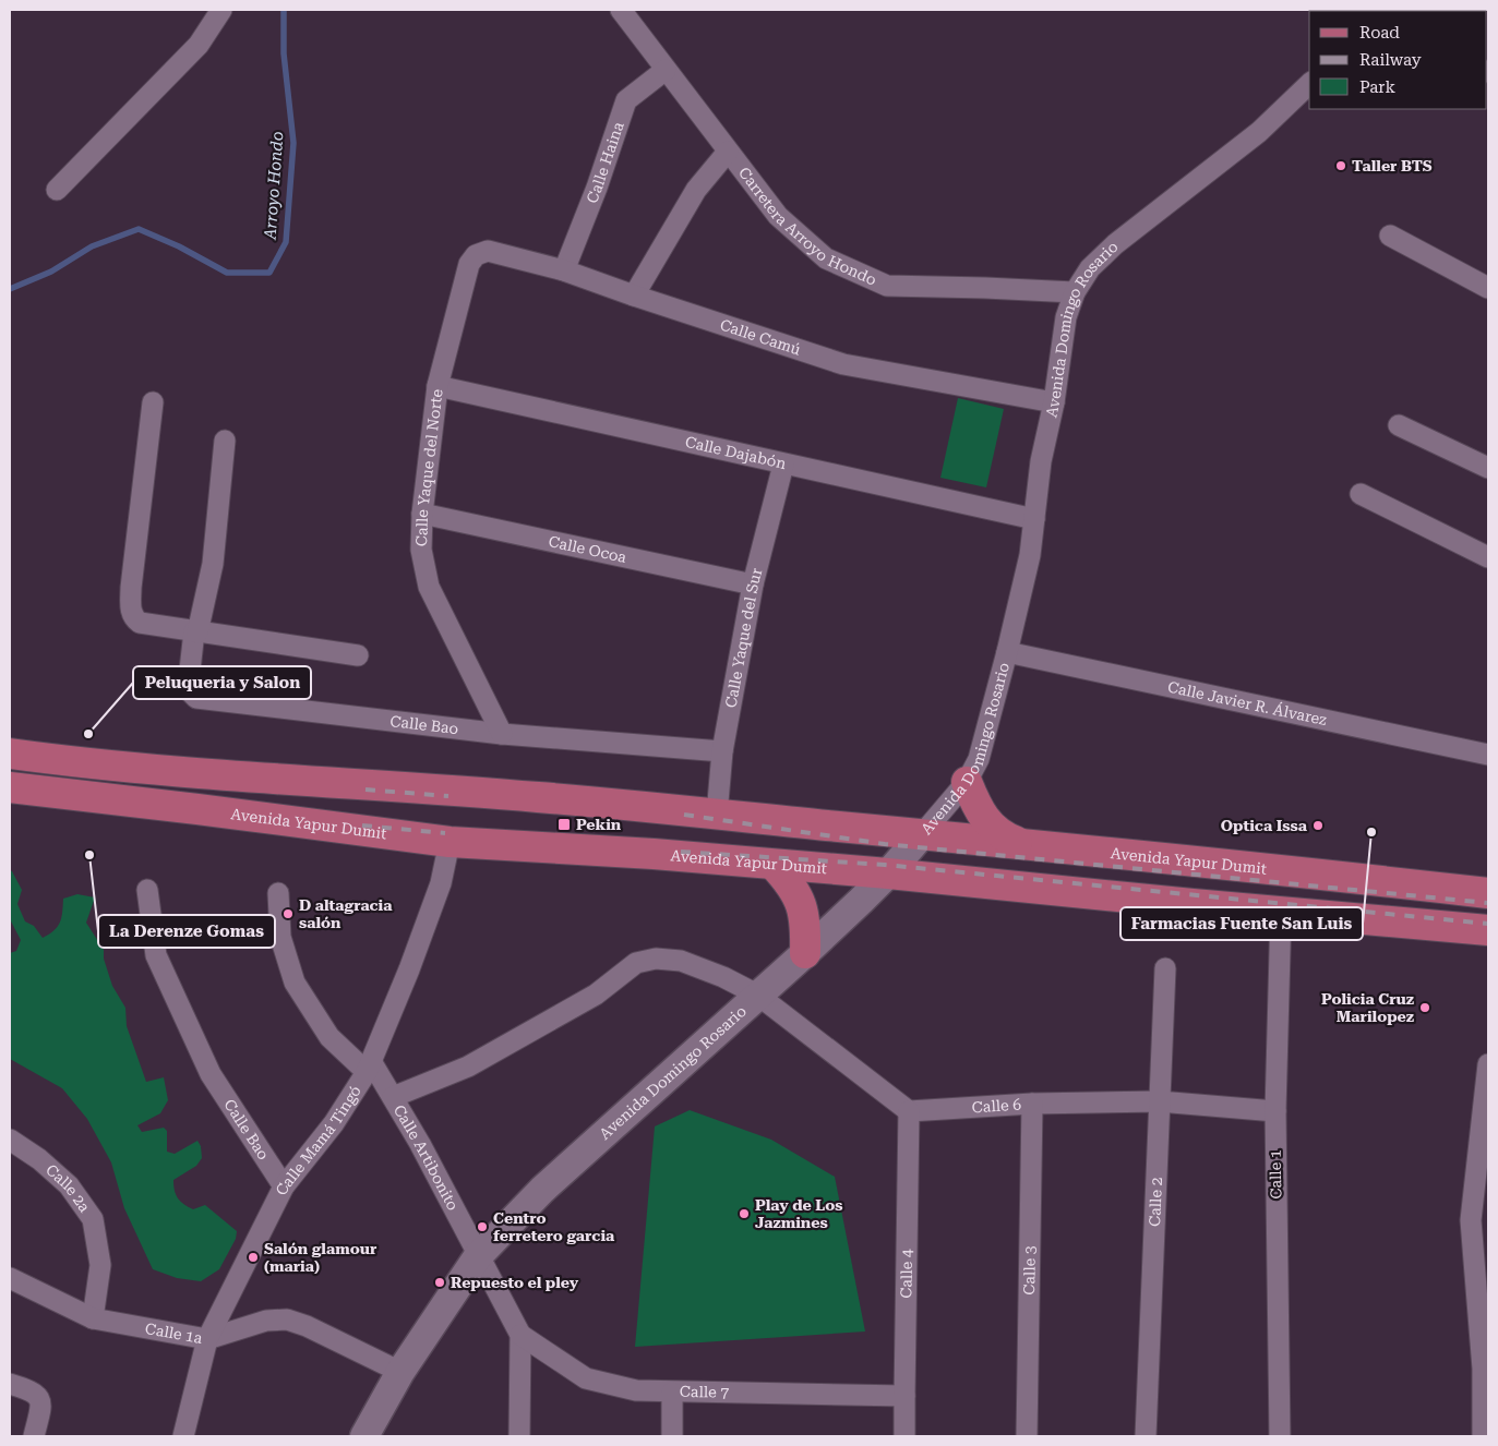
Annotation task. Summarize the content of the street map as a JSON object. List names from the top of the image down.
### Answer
{
  "streets": {
    "main road": ["Avenida Domingo Rosario", "Avenida Yapur Dumit"],
    "street": [
      "Calle Haina",
      "Carretera Arroyo Hondo",
      "Calle Camú",
      "Calle Dajabón",
      "Calle Yaque del Norte",
      "Calle Ocoa",
      "Calle Yaque del Sur",
      "Calle Javier R. Álvarez",
      "Calle Bao",
      "Calle 6",
      "Calle Mamá Tingó",
      "Calle Artibonito",
      "Calle 1",
      "Calle 2a",
      "Calle 2",
      "Calle 3",
      "Calle 4",
      "Calle 1a",
      "Calle 7"
    ]
  },
  "crossings": [
    ["Calle Haina", "Carretera Arroyo Hondo"],
    ["Calle Haina", "Calle Camú"],
    ["Carretera Arroyo Hondo", "Avenida Domingo Rosario"],
    ["Avenida Domingo Rosario", "Calle Camú"],
    ["Avenida Domingo Rosario", "Calle Dajabón"],
    ["Avenida Domingo Rosario", "Calle Javier R. Álvarez"],
    ["Avenida Domingo Rosario", "Avenida Yapur Dumit"],
    ["Avenida Domingo Rosario", "Calle Artibonito"],
    ["Avenida Domingo Rosario", "Calle 1a"],
    ["Calle Camú", "Calle Yaque del Norte"],
    ["Calle Dajabón", "Calle Yaque del Norte"],
    ["Calle Dajabón", "Calle Yaque del Sur"],
    ["Calle Yaque del Norte", "Calle Ocoa"],
    ["Calle Yaque del Norte", "Calle Bao"],
    ["Calle Ocoa", "Calle Yaque del Sur"],
    ["Calle Yaque del Sur", "Calle Bao"],
    ["Calle Yaque del Sur", "Avenida Yapur Dumit"],
    ["Calle Bao", "Calle Mamá Tingó"],
    ["Avenida Yapur Dumit", "Calle Mamá Tingó"],
    ["Avenida Yapur Dumit", "Calle 1"],
    ["Calle 6", "Calle 1"],
    ["Calle 6", "Calle 2"],
    ["Calle 6", "Calle 3"],
    ["Calle 6", "Calle 4"],
    ["Calle Mamá Tingó", "Calle Artibonito"],
    ["Calle Mamá Tingó", "Calle 1a"],
    ["Calle Artibonito", "Calle 7"],
    ["Calle 2a", "Calle 1a"],
    ["Calle 4", "Calle 7"]
  ],
  "water": ["Arroyo Hondo"],
  "places": {
    "other": [
      "Taller BTS",
      "Peluqueria y Salon",
      "Optica Issa",
      "Farmacias Fuente San Luis",
      "La Derenze Gomas",
      "D altagracia salón",
      "Policia Cruz Marilopez",
      "Play de Los Jazmines",
      "Centro ferretero garcia",
      "Salón glamour (maria)",
      "Repuesto el pley"
    ],
    "transit": ["Pekin"]
  },
  "legend": ["Road", "Railway", "Park"]
}
